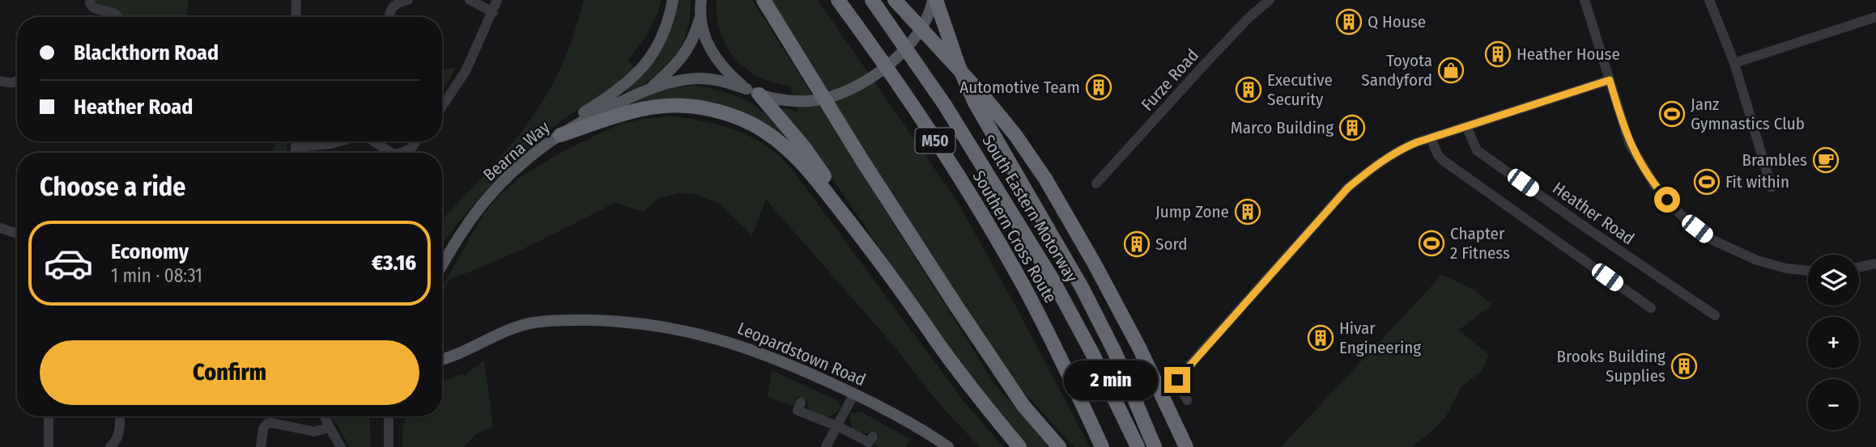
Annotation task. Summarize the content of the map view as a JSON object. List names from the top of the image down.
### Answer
{
  "streets": {
    "highway": ["M50", "South Eastern Motorway", "Southern Cross Route"],
    "main road": ["Bearna Way", "Leopardstown Road"],
    "street": ["Furze Road", "Heather Road"]
  },
  "places": {
    "building": [
      "Q House",
      "Heather House",
      "Automotive Team",
      "Executive Security",
      "Marco Building",
      "Jump Zone",
      "Sord",
      "Hivar Engineering",
      "Brooks Building Supplies"
    ],
    "shop": ["Toyota Sandyford"],
    "sports": ["Janz Gymnastics Club", "Fit within", "Chapter 2 Fitness"],
    "cafe": ["Brambles"]
  },
  "page": {
    "banner": ["Blackthorn Road", "Heather Road"],
    "heading": "Choose a ride",
    "list": [
      {
        "name": "Economy",
        "note": "1 min · 08:31",
        "value": "€3.16"
      }
    ],
    "map_buttons": ["+", "−"],
    "buttons": "Confirm",
    "bubble": "2 min"
  }
}
